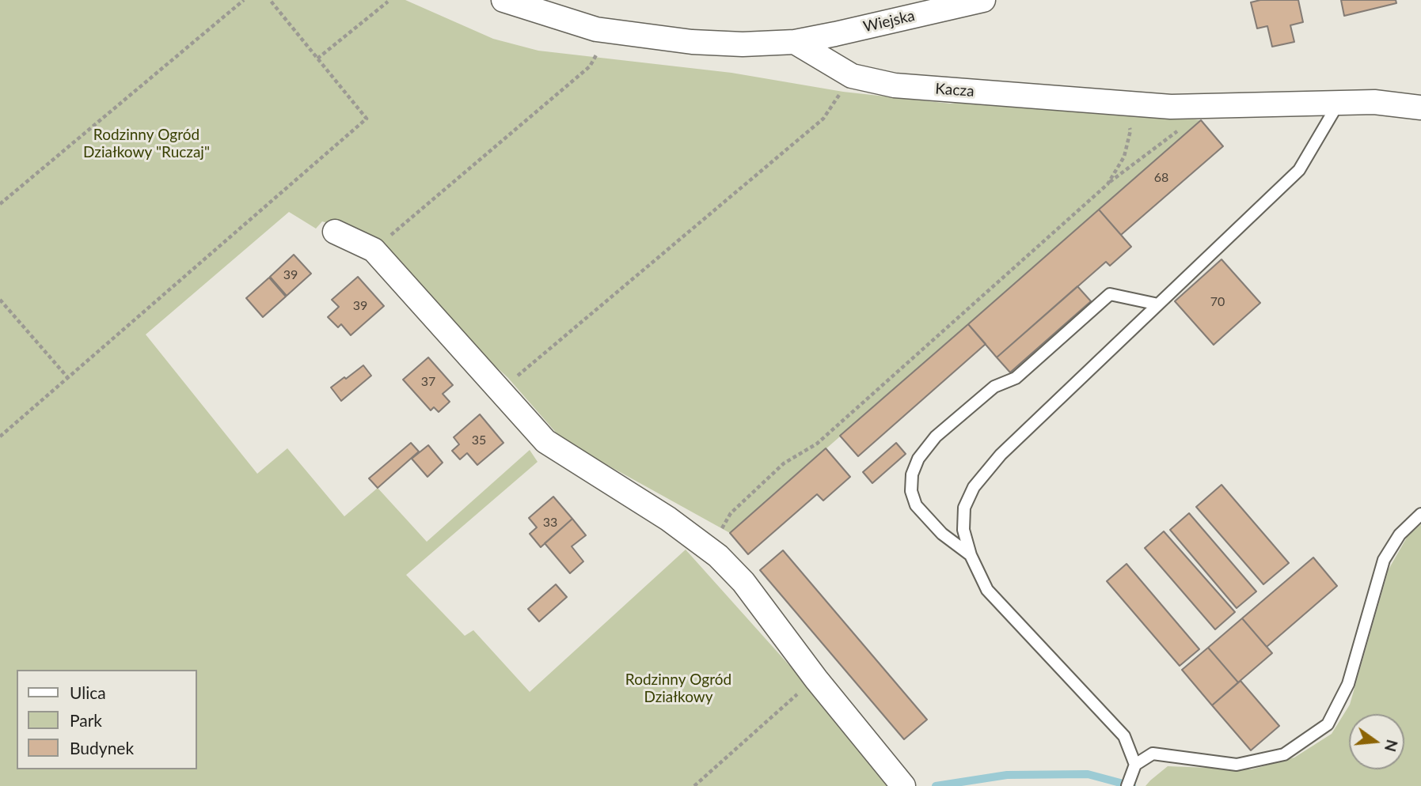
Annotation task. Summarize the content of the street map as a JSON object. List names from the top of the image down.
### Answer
{
  "streets": {
    "street": ["Wiejska", "Kacza"]
  },
  "crossings": [
    ["Wiejska", "Kacza"]
  ],
  "parks": ["Rodzinny Ogród Działkowy \"Ruczaj\"", "Rodzinny Ogród Działkowy"],
  "house_numbers": [
    "68",
    "39",
    "70",
    "39",
    "37",
    "35",
    "33"
  ],
  "legend": ["Ulica", "Park", "Budynek"],
  "north": "right"
}
